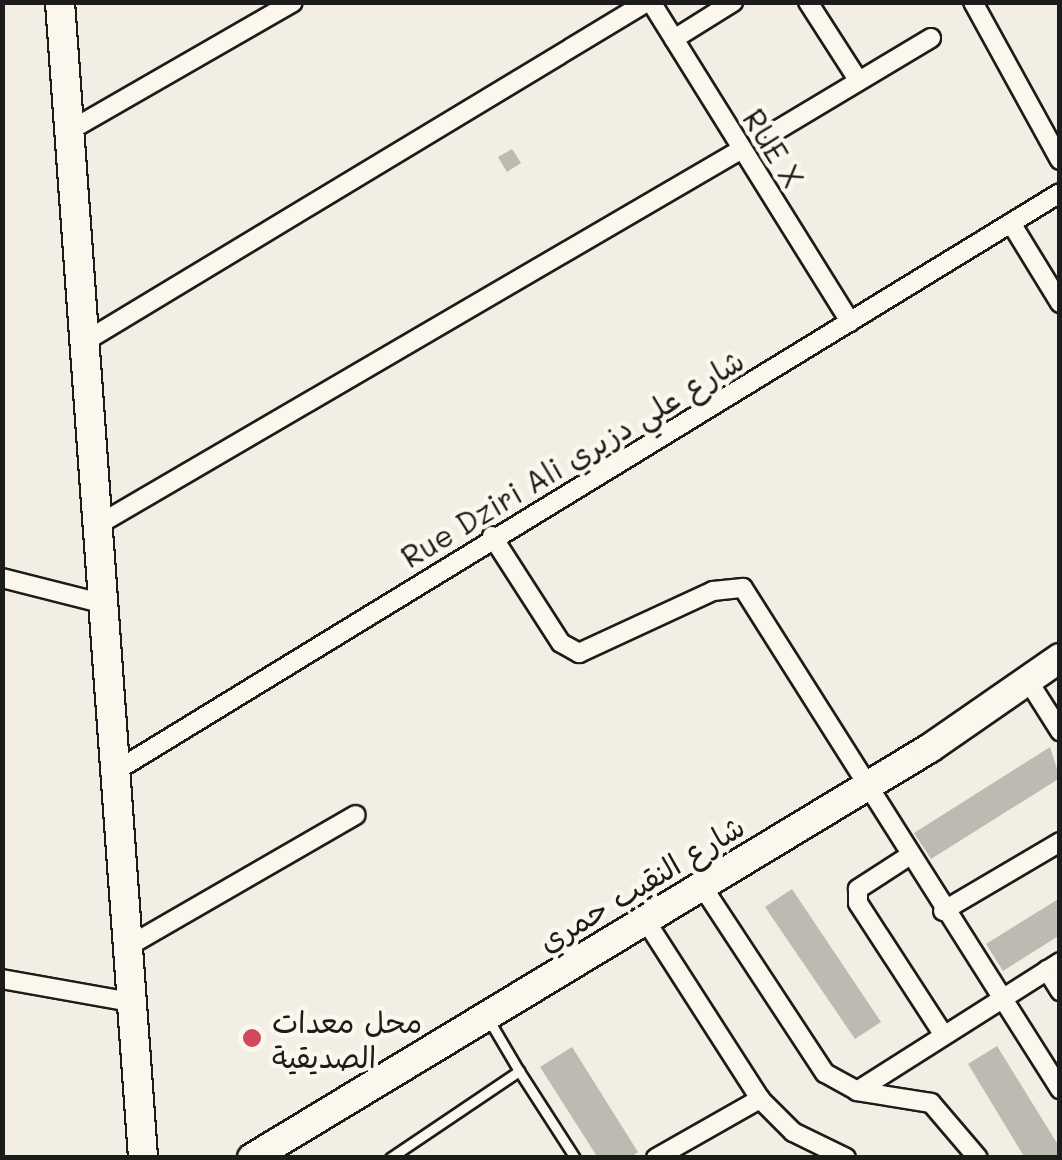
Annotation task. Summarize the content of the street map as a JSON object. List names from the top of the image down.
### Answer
{
  "streets": {
    "street": ["RUE X", "Rue Dziri Ali شارع علي دزيري", "شارع النقيب حمري"]
  },
  "crossings": [
    ["RUE X", "Rue Dziri Ali شارع علي دزيري"]
  ],
  "places": ["محل معدات الصديقية"]
}
